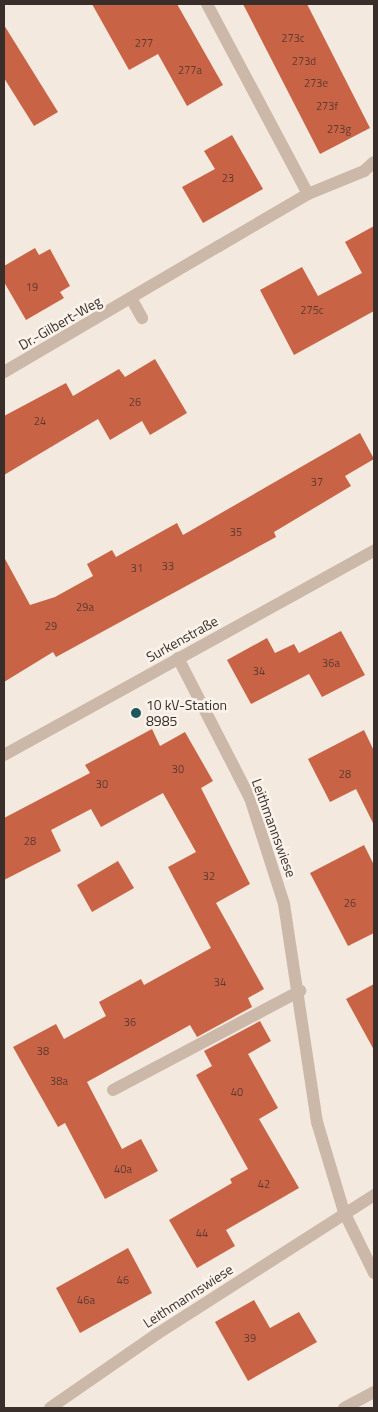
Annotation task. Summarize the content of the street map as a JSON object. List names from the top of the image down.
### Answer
{
  "streets": {
    "street": ["Dr.-Gilbert-Weg", "Surkenstraße", "Leithmannswiese"]
  },
  "crossings": [
    ["Surkenstraße", "Leithmannswiese"]
  ],
  "places": ["10 kV-Station 8985"],
  "house_numbers": [
    "273c",
    "277",
    "273d",
    "277a",
    "273e",
    "273f",
    "273g",
    "23",
    "19",
    "275c",
    "26",
    "24",
    "37",
    "35",
    "33",
    "31",
    "29a",
    "29",
    "36a",
    "34",
    "30",
    "28",
    "30",
    "28",
    "32",
    "26",
    "34",
    "36",
    "38",
    "38a",
    "40",
    "40a",
    "42",
    "44",
    "46",
    "46a",
    "39"
  ]
}
